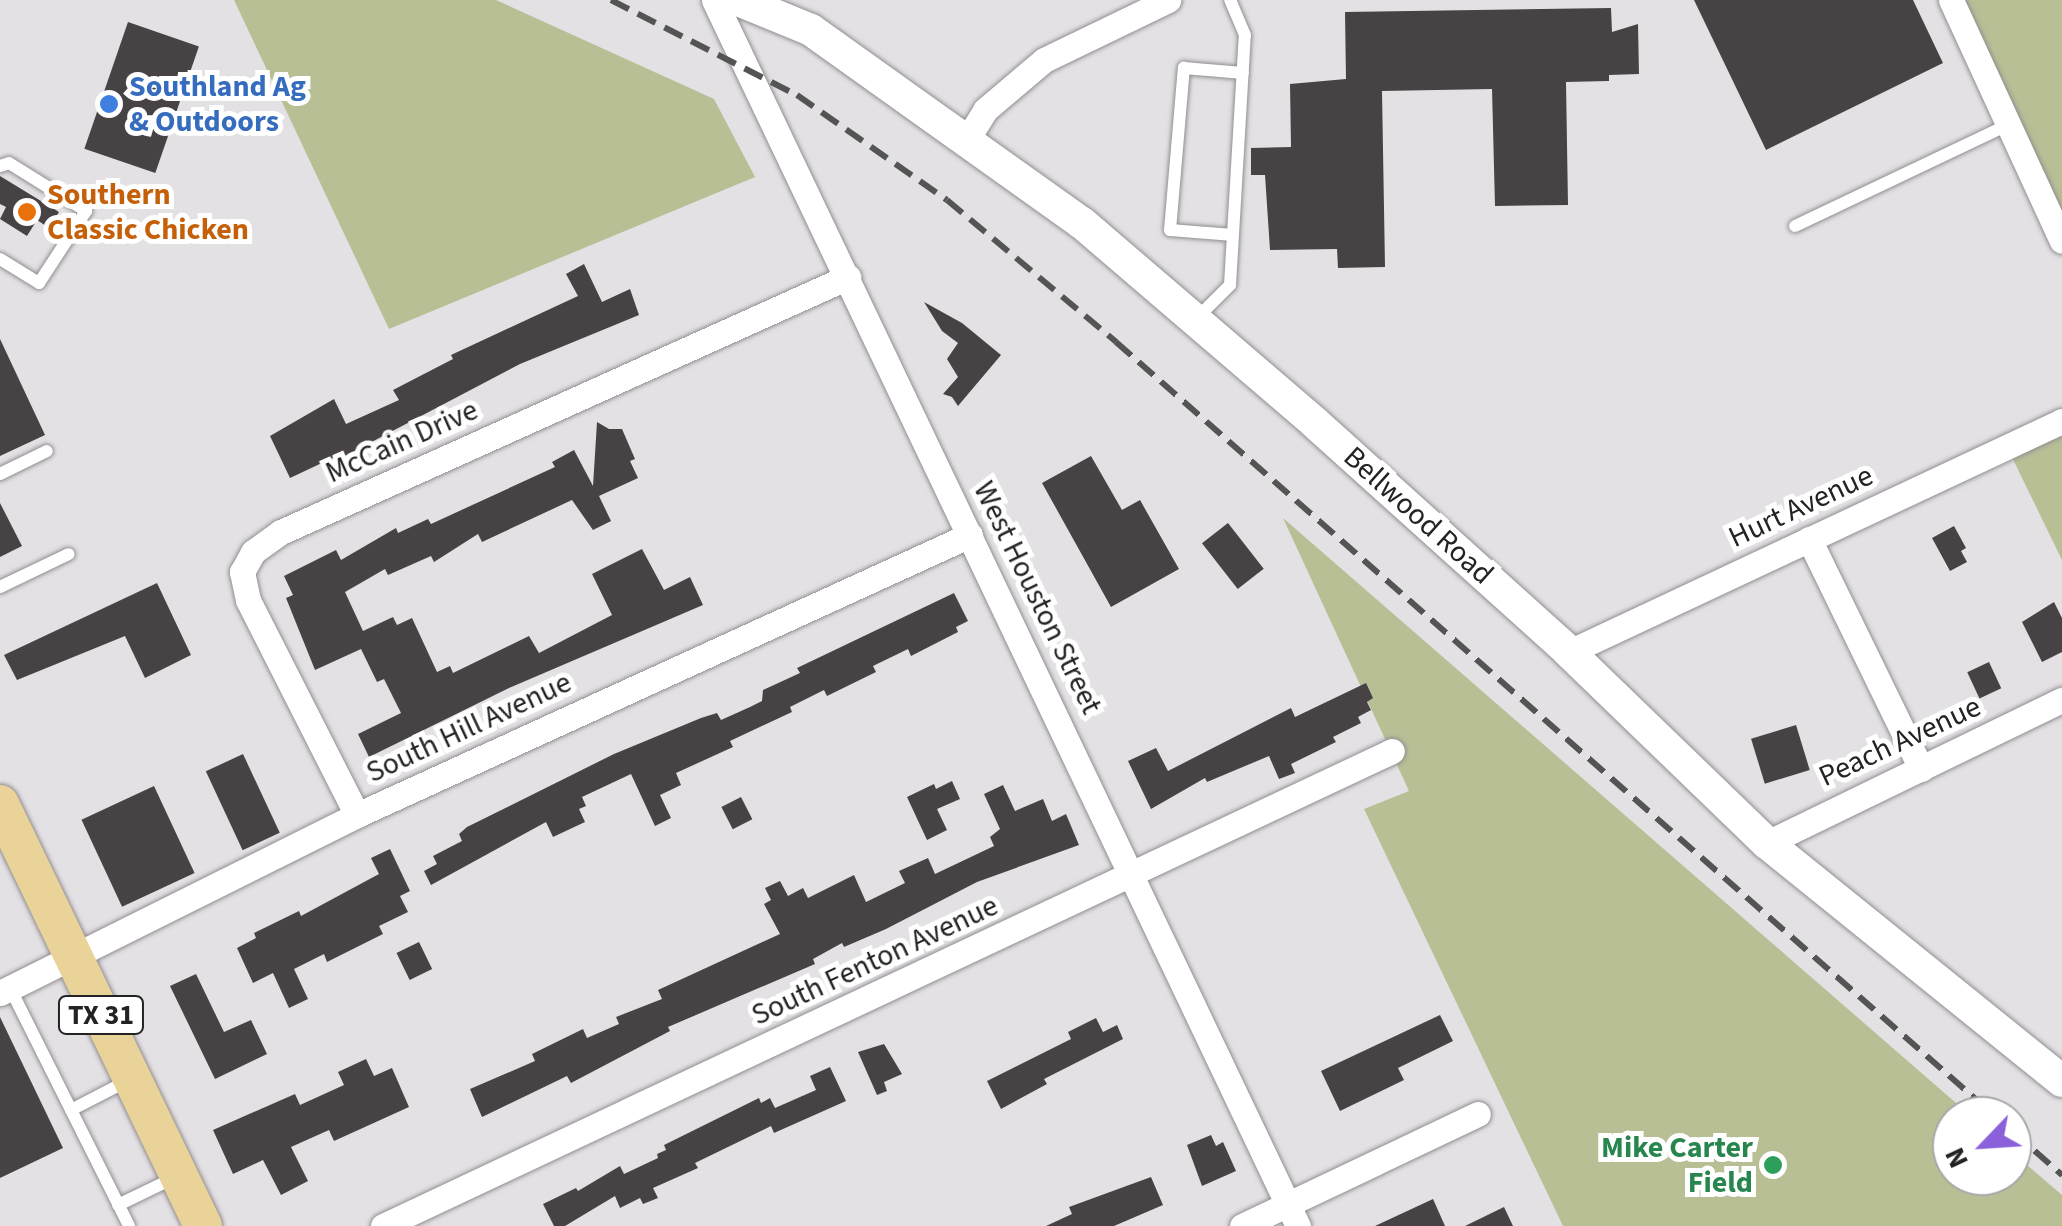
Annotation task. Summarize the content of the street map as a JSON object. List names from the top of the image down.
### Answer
{
  "streets": {
    "main road": ["TX 31"],
    "street": [
      "McCain Drive",
      "Hurt Avenue",
      "Bellwood Road",
      "West Houston Street",
      "South Hill Avenue",
      "Peach Avenue",
      "South Fenton Avenue"
    ]
  },
  "crossings": [
    ["McCain Drive", "West Houston Street"],
    ["McCain Drive", "South Hill Avenue"],
    ["Hurt Avenue", "Bellwood Road"],
    ["Bellwood Road", "Peach Avenue"],
    ["West Houston Street", "South Hill Avenue"],
    ["West Houston Street", "South Fenton Avenue"],
    ["South Hill Avenue", "TX 31"]
  ],
  "places": ["Southland Ag & Outdoors", "Southern Classic Chicken", "Mike Carter Field"],
  "north": "bottom left"
}
